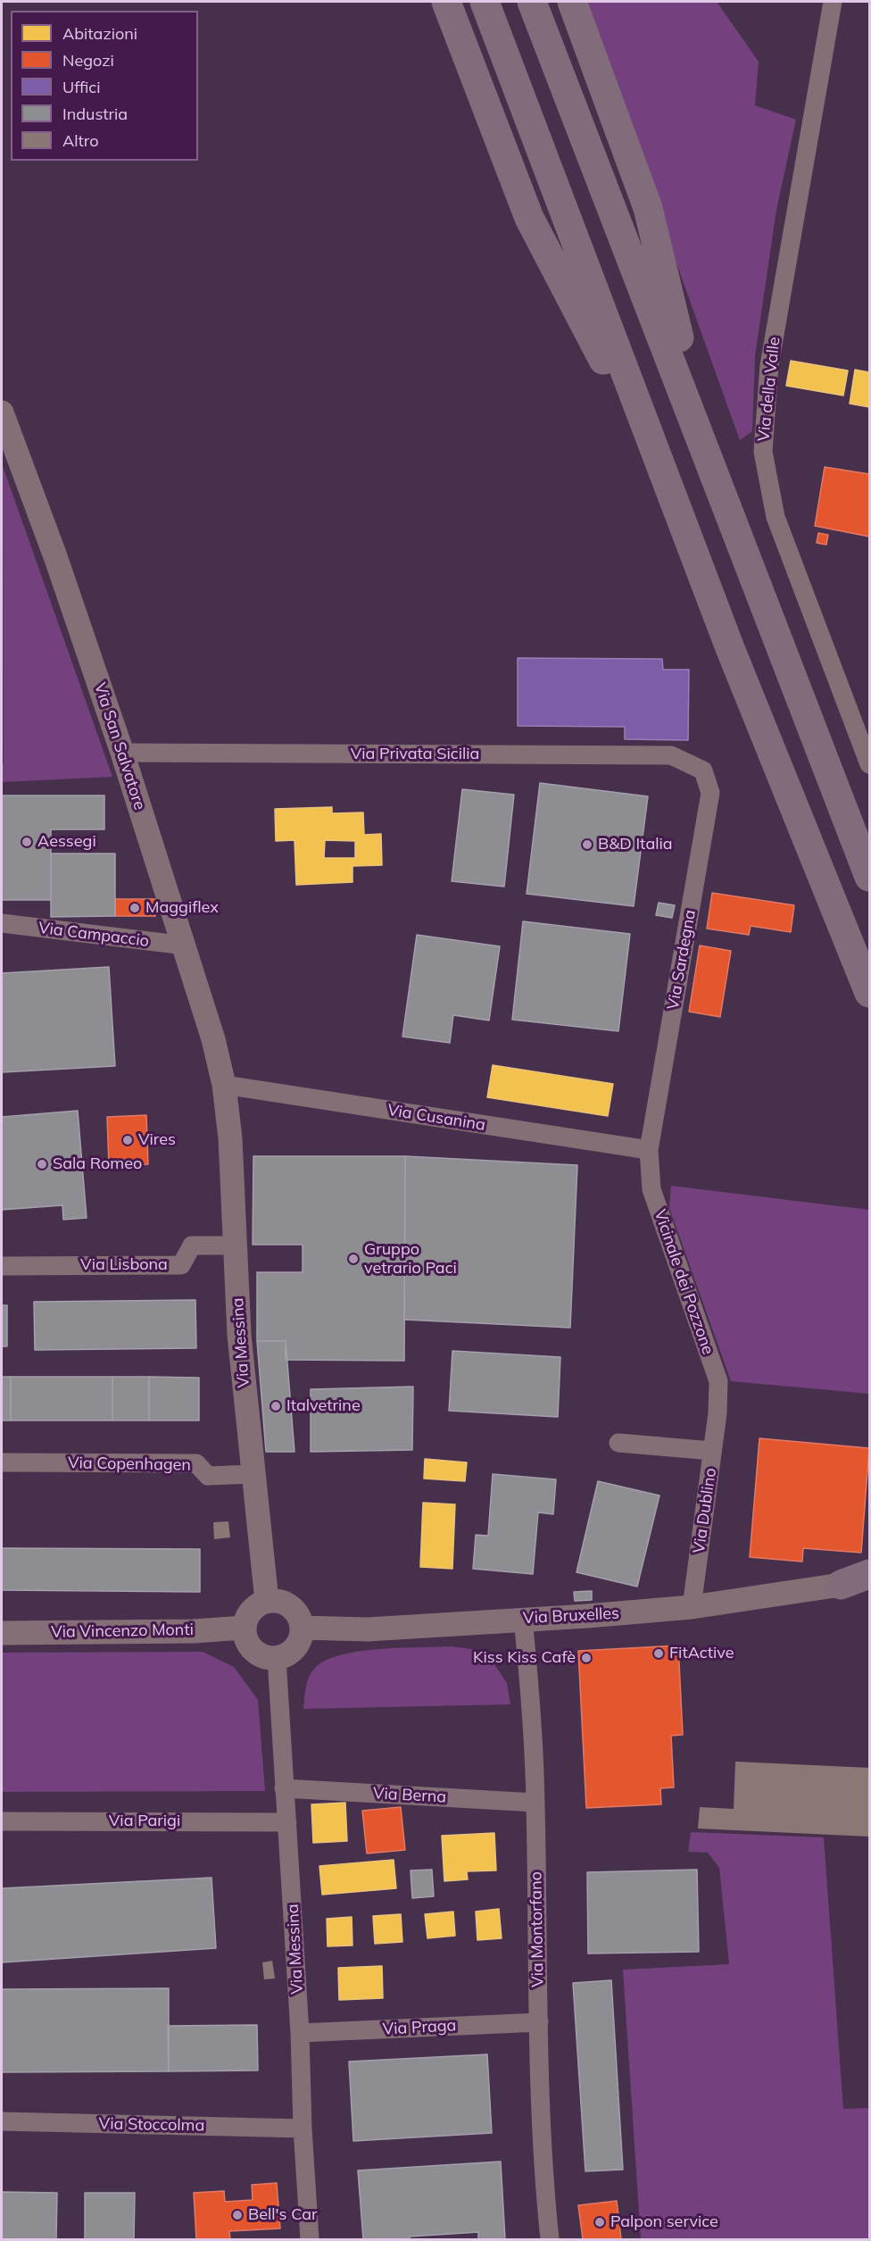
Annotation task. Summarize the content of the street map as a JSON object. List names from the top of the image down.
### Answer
{
  "streets": {
    "street": [
      "Via della Valle",
      "Via San Salvatore",
      "Via Privata Sicilia",
      "Via Campaccio",
      "Via Sardegna",
      "Via Cusanina",
      "Via Lisbona",
      "Vicinale dei Pozzone",
      "Via Messina",
      "Via Copenhagen",
      "Via Dublino",
      "Via Bruxelles",
      "Via Vincenzo Monti",
      "Via Berna",
      "Via Parigi",
      "Via Montorfano",
      "Via Praga",
      "Via Stoccolma"
    ]
  },
  "crossings": [
    ["Via San Salvatore", "Via Privata Sicilia"],
    ["Via San Salvatore", "Via Campaccio"],
    ["Via San Salvatore", "Via Cusanina"],
    ["Via San Salvatore", "Via Messina"],
    ["Via Privata Sicilia", "Via Sardegna"],
    ["Via Sardegna", "Via Cusanina"],
    ["Via Sardegna", "Vicinale dei Pozzone"],
    ["Via Cusanina", "Vicinale dei Pozzone"],
    ["Via Cusanina", "Via Messina"],
    ["Via Lisbona", "Via Messina"],
    ["Vicinale dei Pozzone", "Via Dublino"],
    ["Via Messina", "Via Copenhagen"],
    ["Via Messina", "Via Bruxelles"],
    ["Via Messina", "Via Vincenzo Monti"],
    ["Via Messina", "Via Berna"],
    ["Via Messina", "Via Parigi"],
    ["Via Messina", "Via Praga"],
    ["Via Messina", "Via Stoccolma"],
    ["Via Dublino", "Via Bruxelles"],
    ["Via Bruxelles", "Via Vincenzo Monti"],
    ["Via Bruxelles", "Via Montorfano"],
    ["Via Berna", "Via Montorfano"],
    ["Via Montorfano", "Via Praga"]
  ],
  "places": [
    "Aessegi",
    "B&D Italia",
    "Maggiflex",
    "Vires",
    "Sala Romeo",
    "Gruppo vetrario Paci",
    "Italvetrine",
    "FitActive",
    "Kiss Kiss Cafè",
    "Bell's Car",
    "Palpon service"
  ],
  "legend": [
    "Abitazioni",
    "Negozi",
    "Uffici",
    "Industria",
    "Altro"
  ]
}
